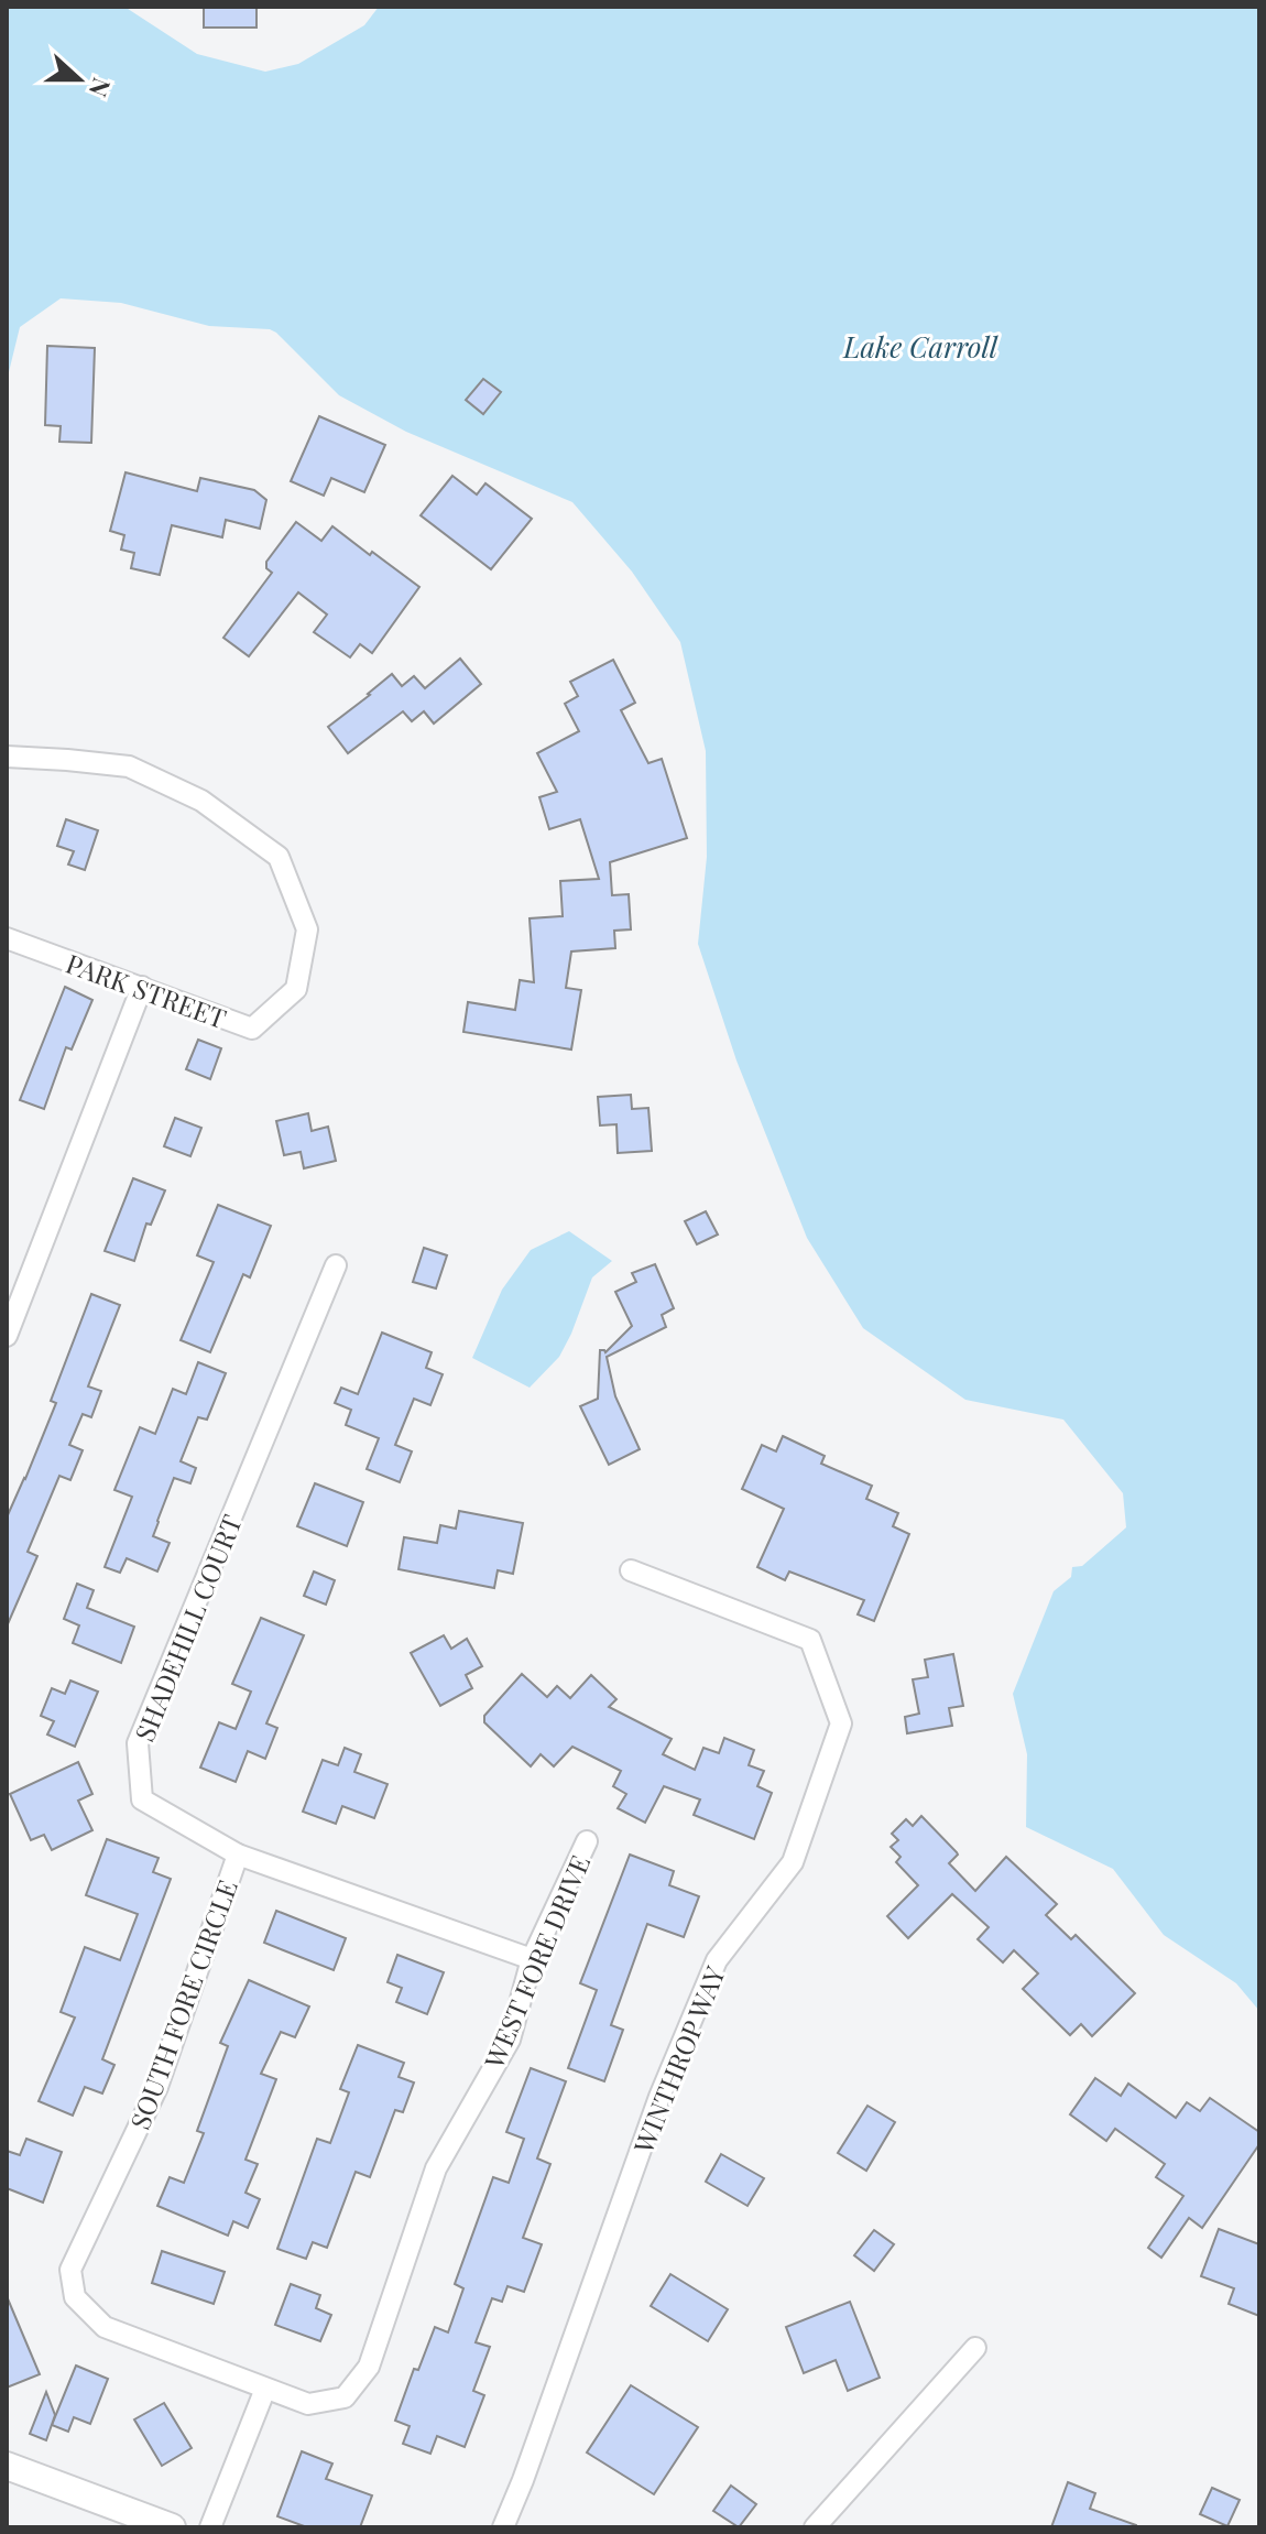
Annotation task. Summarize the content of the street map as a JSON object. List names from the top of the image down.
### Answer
{
  "streets": {
    "street": [
      "PARK STREET",
      "SHADEHILL COURT",
      "WEST FORE DRIVE",
      "SOUTH FORE CIRCLE",
      "WINTHROP WAY"
    ]
  },
  "crossings": [
    ["SHADEHILL COURT", "WEST FORE DRIVE"],
    ["SHADEHILL COURT", "SOUTH FORE CIRCLE"],
    ["WEST FORE DRIVE", "SOUTH FORE CIRCLE"]
  ],
  "water": ["Lake Carroll"],
  "north": "right"
}
